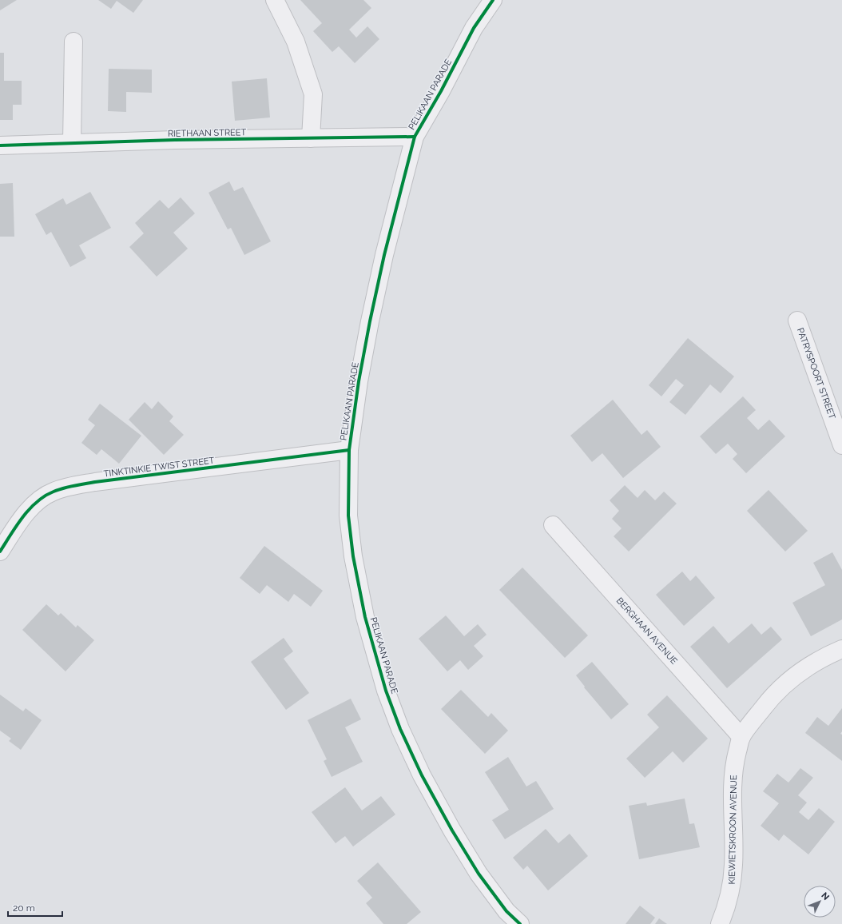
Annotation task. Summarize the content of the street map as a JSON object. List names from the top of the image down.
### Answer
{
  "streets": {
    "street": [
      "PELIKAAN PARADE",
      "RIETHAAN STREET",
      "PATRYSPOORT STREET",
      "TINKTINKIE TWIST STREET",
      "BERGHAAN AVENUE",
      "KIEWIETSKROON AVENUE"
    ]
  },
  "crossings": [
    ["PELIKAAN PARADE", "RIETHAAN STREET"],
    ["PELIKAAN PARADE", "TINKTINKIE TWIST STREET"],
    ["BERGHAAN AVENUE", "KIEWIETSKROON AVENUE"]
  ],
  "scale_bar": "20 m",
  "north": "top right"
}
